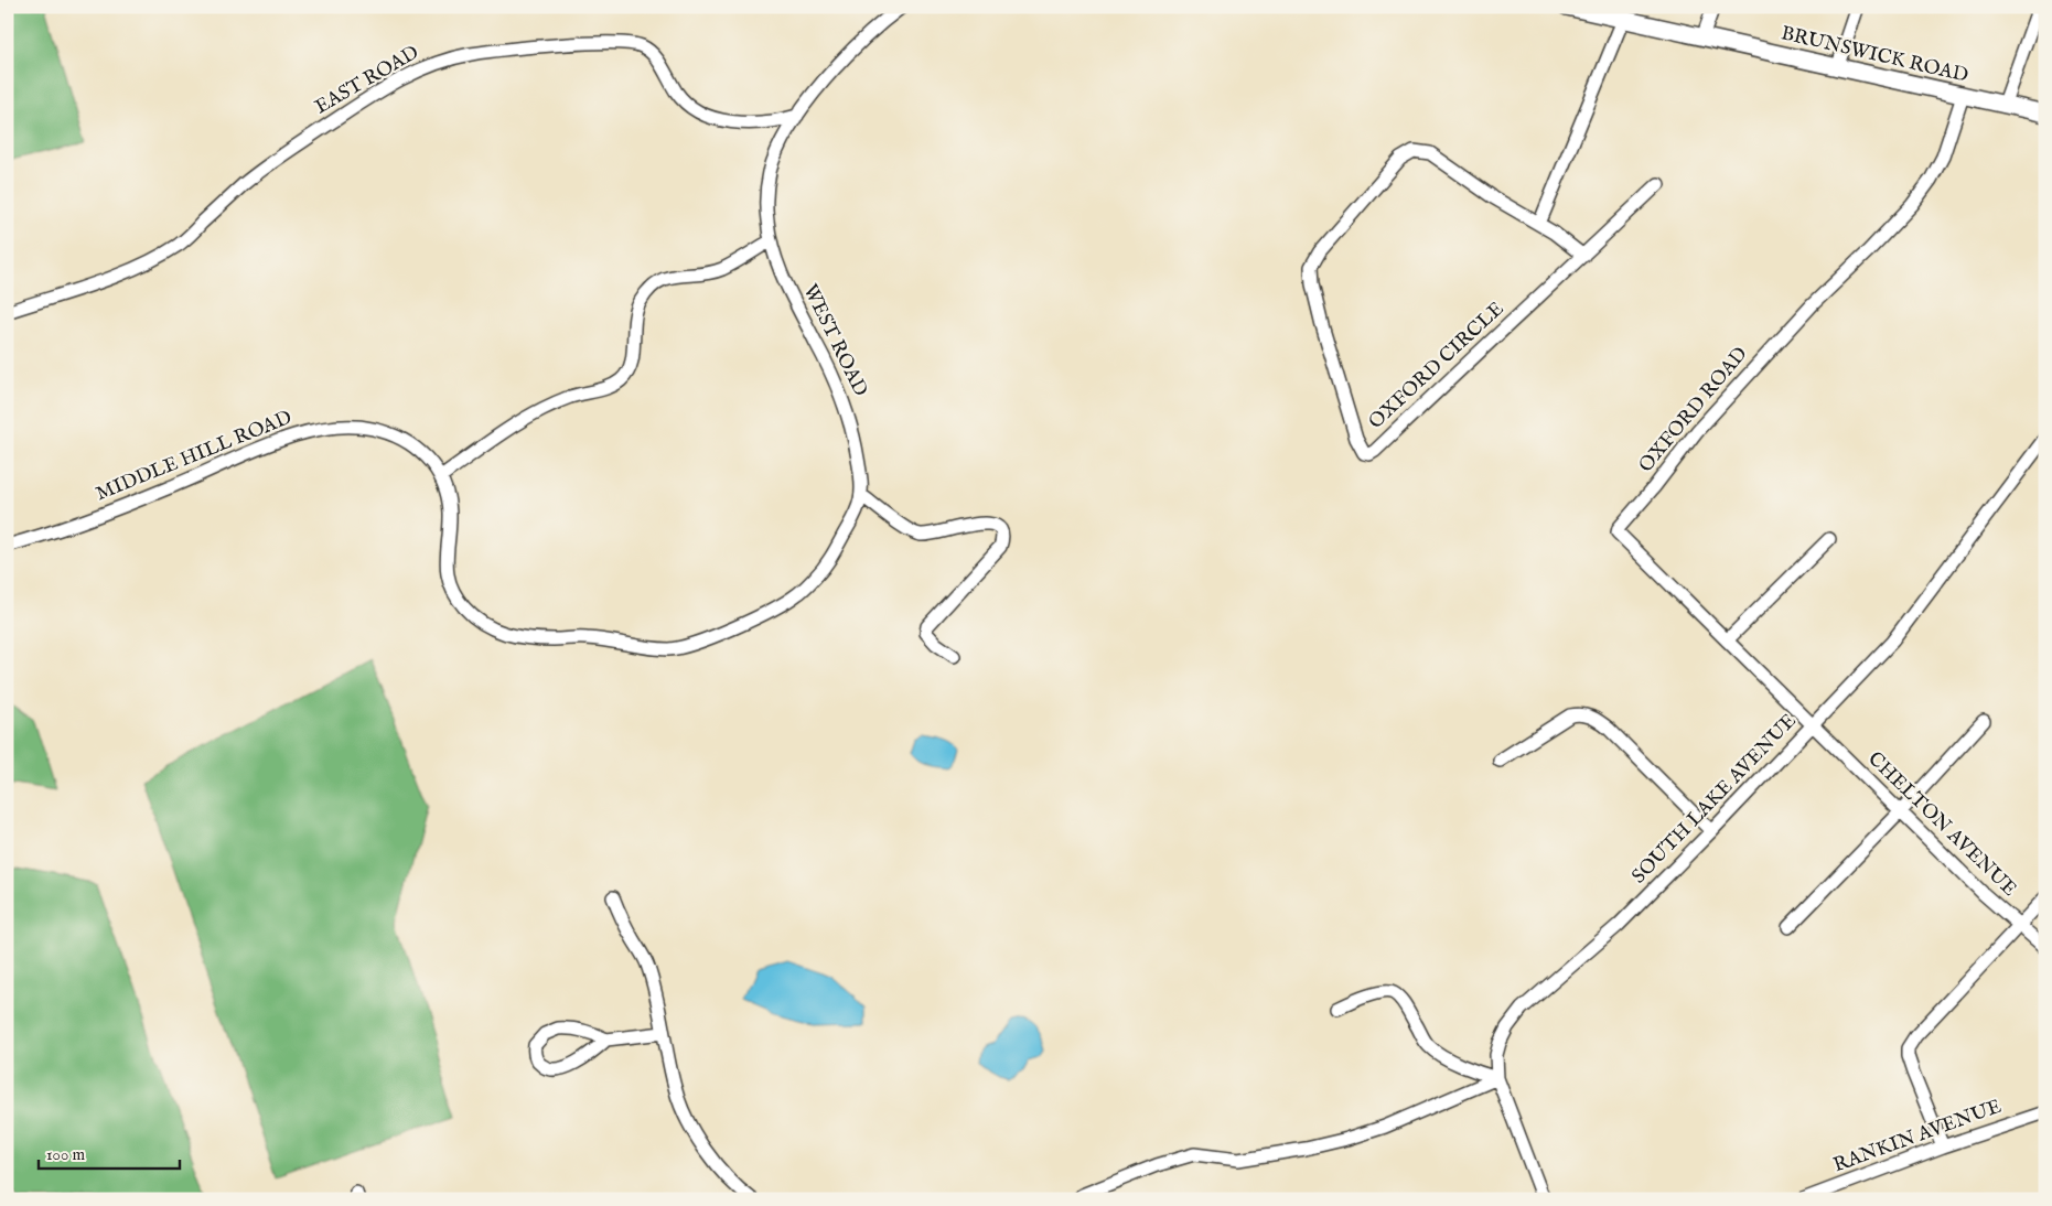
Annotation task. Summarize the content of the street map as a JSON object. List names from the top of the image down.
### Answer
{
  "streets": {
    "main road": ["BRUNSWICK ROAD"],
    "street": [
      "EAST ROAD",
      "WEST ROAD",
      "OXFORD CIRCLE",
      "OXFORD ROAD",
      "MIDDLE HILL ROAD",
      "SOUTH LAKE AVENUE",
      "CHELTON AVENUE",
      "RANKIN AVENUE"
    ]
  },
  "crossings": [
    ["BRUNSWICK ROAD", "OXFORD ROAD"],
    ["EAST ROAD", "WEST ROAD"],
    ["WEST ROAD", "MIDDLE HILL ROAD"],
    ["OXFORD ROAD", "SOUTH LAKE AVENUE"],
    ["OXFORD ROAD", "CHELTON AVENUE"],
    ["SOUTH LAKE AVENUE", "CHELTON AVENUE"]
  ],
  "scale_bar": "100 m"
}
